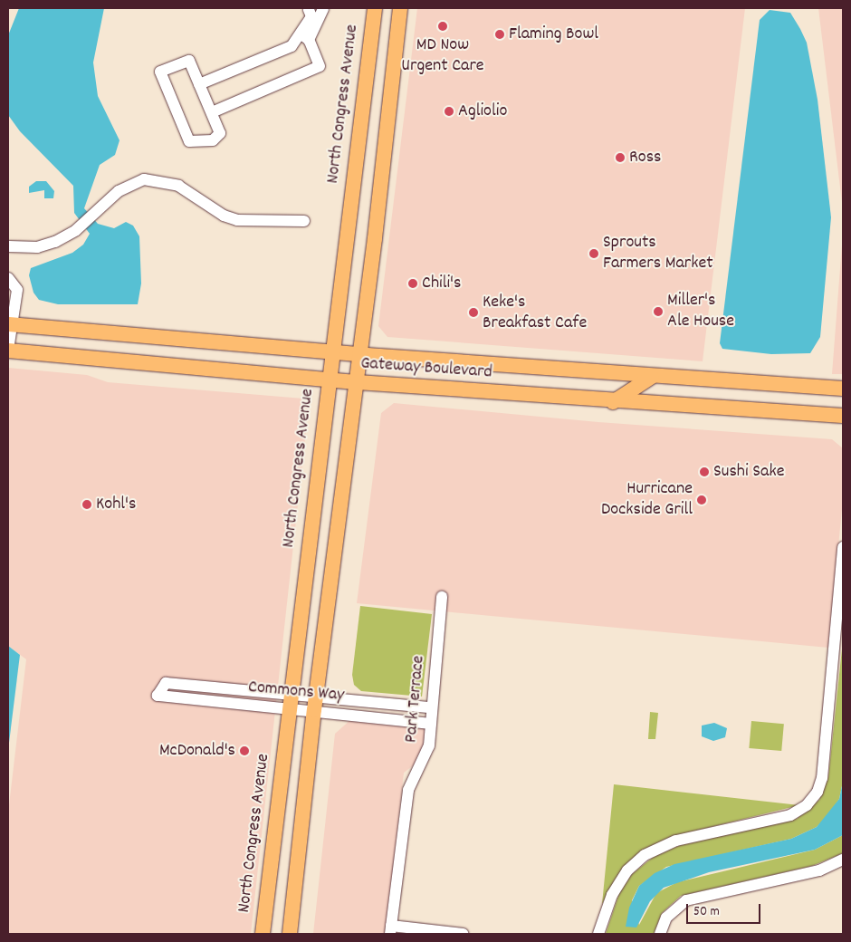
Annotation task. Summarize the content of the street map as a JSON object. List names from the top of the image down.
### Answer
{
  "streets": {
    "main road": ["North Congress Avenue", "Gateway Boulevard"],
    "street": ["Commons Way", "Park Terrace"]
  },
  "crossings": [
    ["North Congress Avenue", "Gateway Boulevard"],
    ["North Congress Avenue", "Commons Way"],
    ["Commons Way", "Park Terrace"]
  ],
  "places": [
    "MD Now Urgent Care",
    "Flaming Bowl",
    "Agliolio",
    "Ross",
    "Sprouts Farmers Market",
    "Chili's",
    "Miller's Ale House",
    "Keke's Breakfast Cafe",
    "Sushi Sake",
    "Hurricane Dockside Grill",
    "Kohl's",
    "McDonald's"
  ],
  "scale_bar": "50 m"
}
